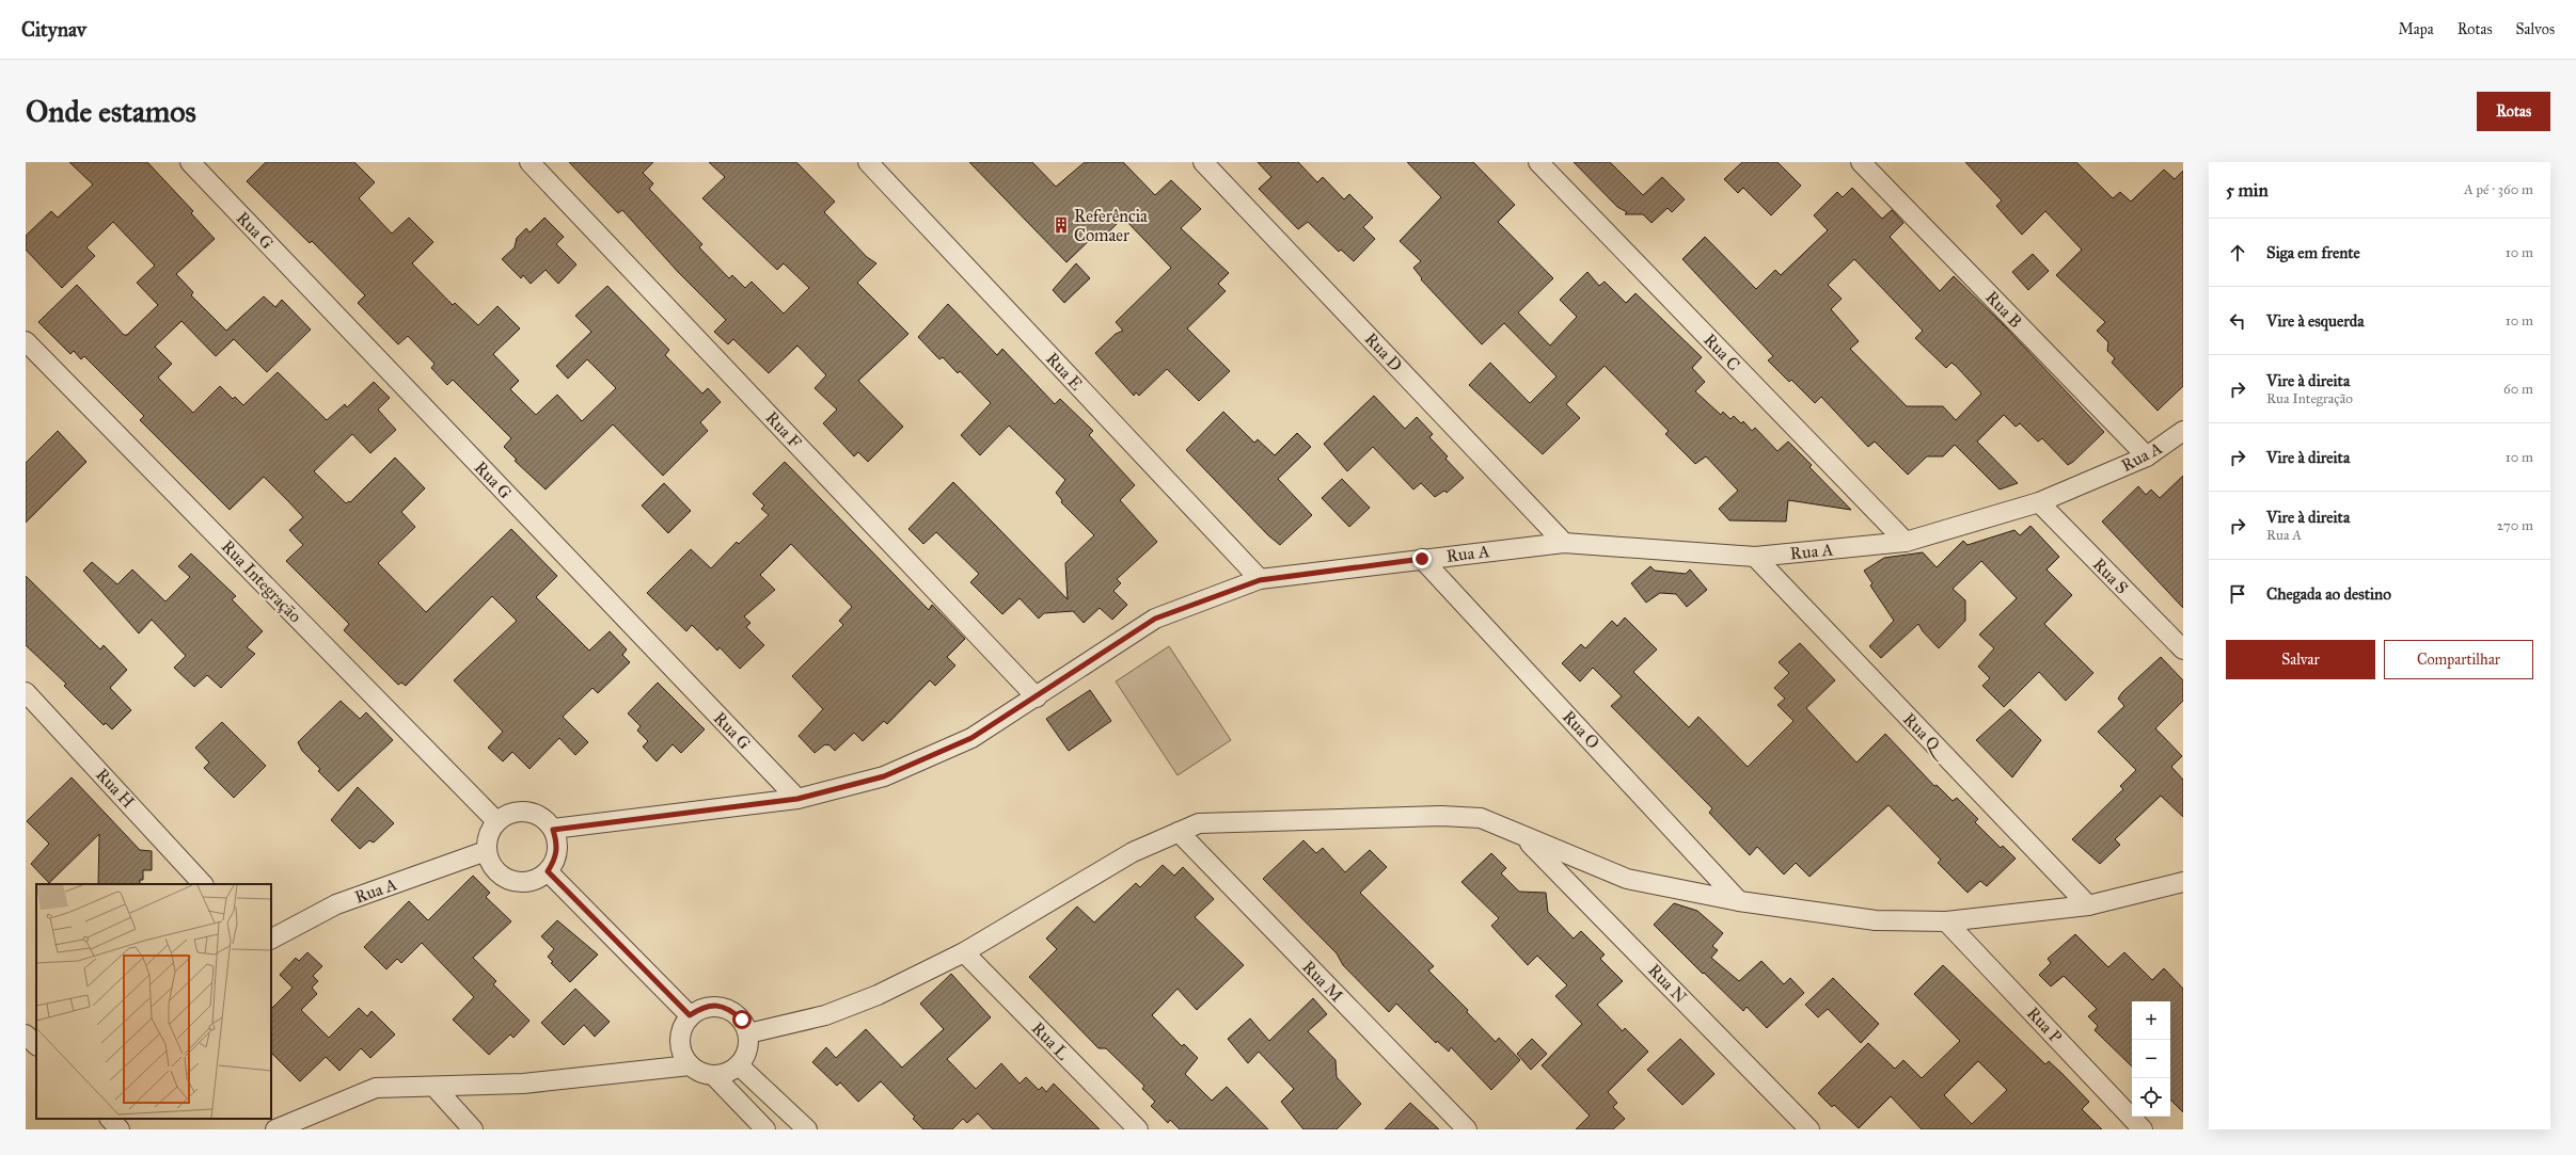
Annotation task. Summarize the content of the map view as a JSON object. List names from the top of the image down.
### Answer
{
  "streets": {
    "street": [
      "Rua G",
      "Rua B",
      "Rua D",
      "Rua C",
      "Rua E",
      "Rua F",
      "Rua A",
      "Rua S",
      "Rua Integração",
      "Rua O",
      "Rua Q",
      "Rua H",
      "Rua M",
      "Rua N",
      "Rua P",
      "Rua L"
    ]
  },
  "crossings": [
    ["Rua G", "Rua A"],
    ["Rua B", "Rua A"],
    ["Rua D", "Rua A"],
    ["Rua C", "Rua A"],
    ["Rua E", "Rua A"],
    ["Rua F", "Rua A"],
    ["Rua A", "Rua S"],
    ["Rua A", "Rua Integração"],
    ["Rua A", "Rua O"],
    ["Rua A", "Rua Q"]
  ],
  "places": {
    "building": ["Referência Comaer"]
  },
  "page": {
    "header": "Citynav",
    "nav": ["Mapa", "Rotas", "Salvos"],
    "buttons": [
      "Rotas",
      ["Salvar", "Compartilhar"]
    ],
    "title": "Onde estamos",
    "heading": ["5 min", "A pé · 360 m"],
    "list": [
      ["Siga em frente", "10 m"],
      ["Vire à esquerda", "10 m"],
      ["Vire à direita", "Rua Integração", "60 m"],
      ["Vire à direita", "10 m"],
      ["Vire à direita", "Rua A", "270 m"],
      "Chegada ao destino"
    ],
    "map_buttons": ["+", "−"]
  }
}
